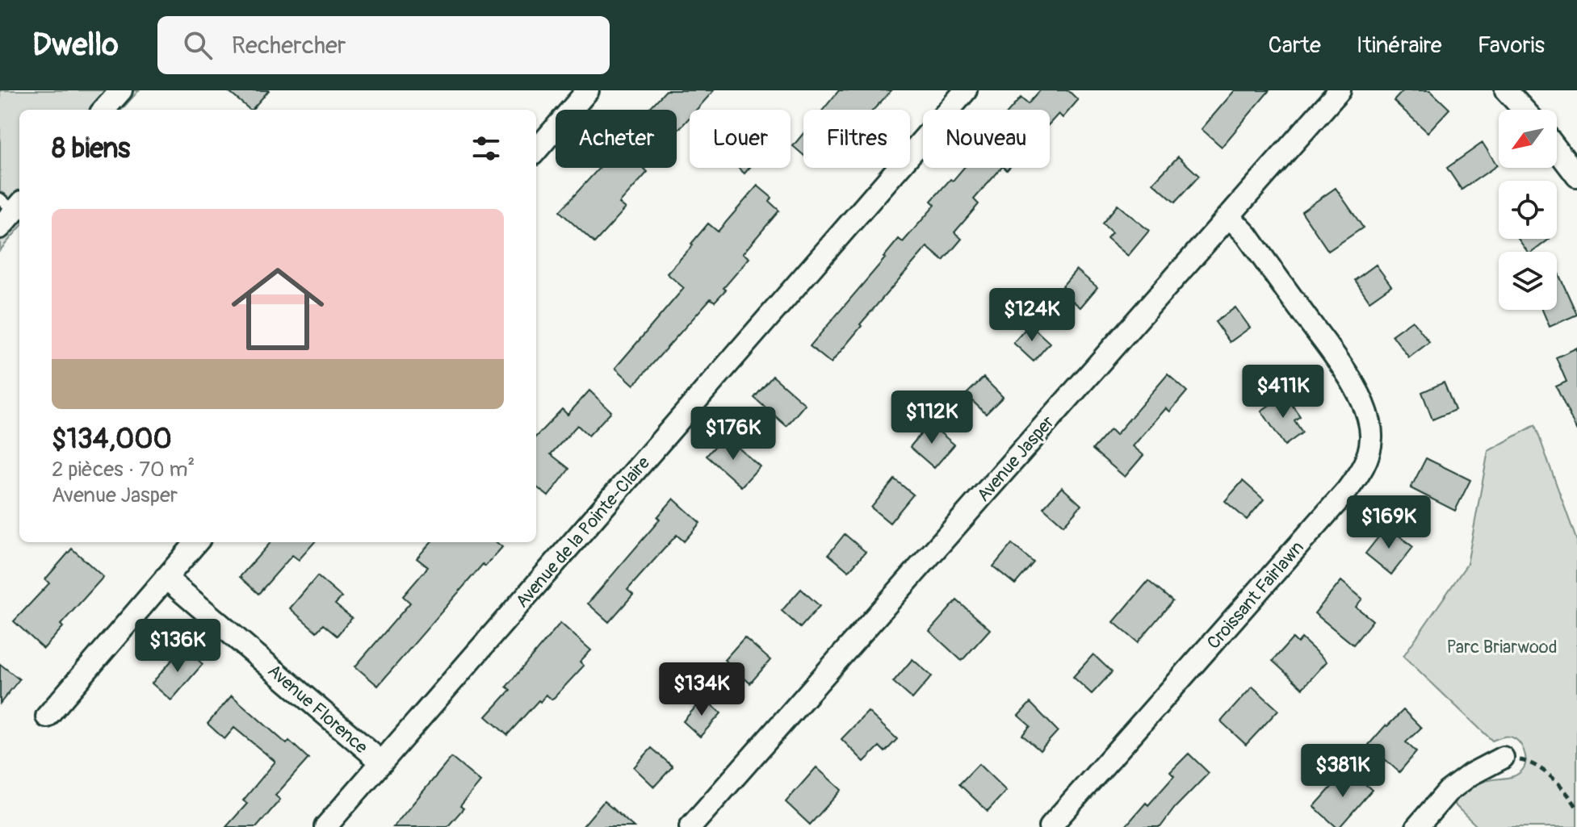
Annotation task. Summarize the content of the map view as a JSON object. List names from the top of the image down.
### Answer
{
  "streets": {
    "street": [
      "Avenue Jasper",
      "Avenue de la Pointe-Claire",
      "Croissant Fairlawn",
      "Avenue Florence"
    ]
  },
  "crossings": [
    ["Avenue Jasper", "Croissant Fairlawn"],
    ["Avenue de la Pointe-Claire", "Avenue Florence"]
  ],
  "parks": ["Parc Briarwood"],
  "north": "bottom left",
  "page": {
    "header": "Dwello",
    "search": "Rechercher",
    "nav": ["Carte", "Itinéraire", "Favoris"],
    "chip": [
      "Acheter",
      "Louer",
      "Filtres",
      "Nouveau"
    ],
    "heading": "8 biens",
    "list": [
      {
        "name": "$134,000",
        "note": "2 pièces · 70 m² · Avenue Jasper"
      }
    ],
    "price": [
      "$124K",
      "$411K",
      "$112K",
      "$176K",
      "$169K",
      "$136K",
      "$134K",
      "$381K"
    ]
  }
}
